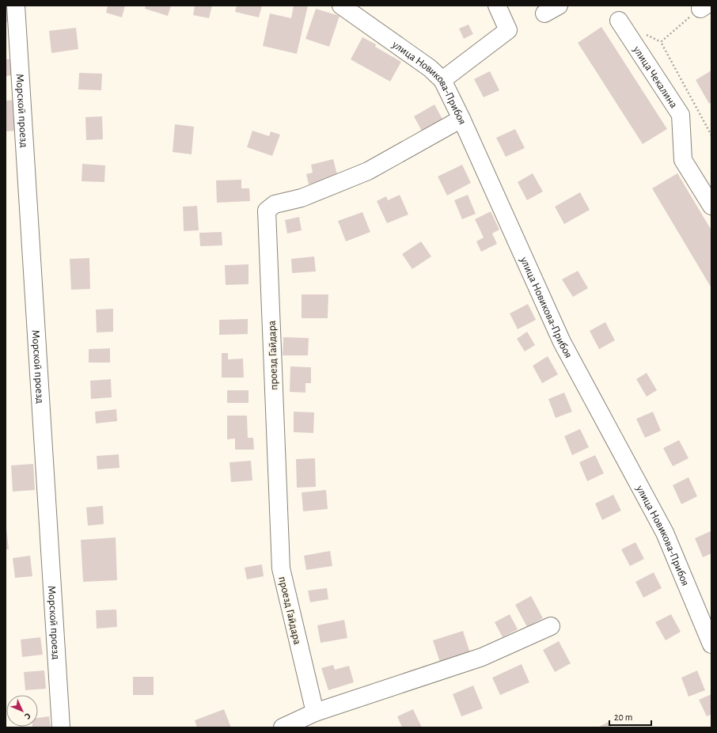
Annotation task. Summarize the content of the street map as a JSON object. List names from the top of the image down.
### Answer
{
  "streets": {
    "street": [
      "улица Чекалина",
      "улица Новикова-Прибоя",
      "Морской проезд",
      "проезд Гайдара"
    ]
  },
  "crossings": [
    ["улица Новикова-Прибоя", "проезд Гайдара"]
  ],
  "scale_bar": "20 m",
  "north": "bottom right"
}
